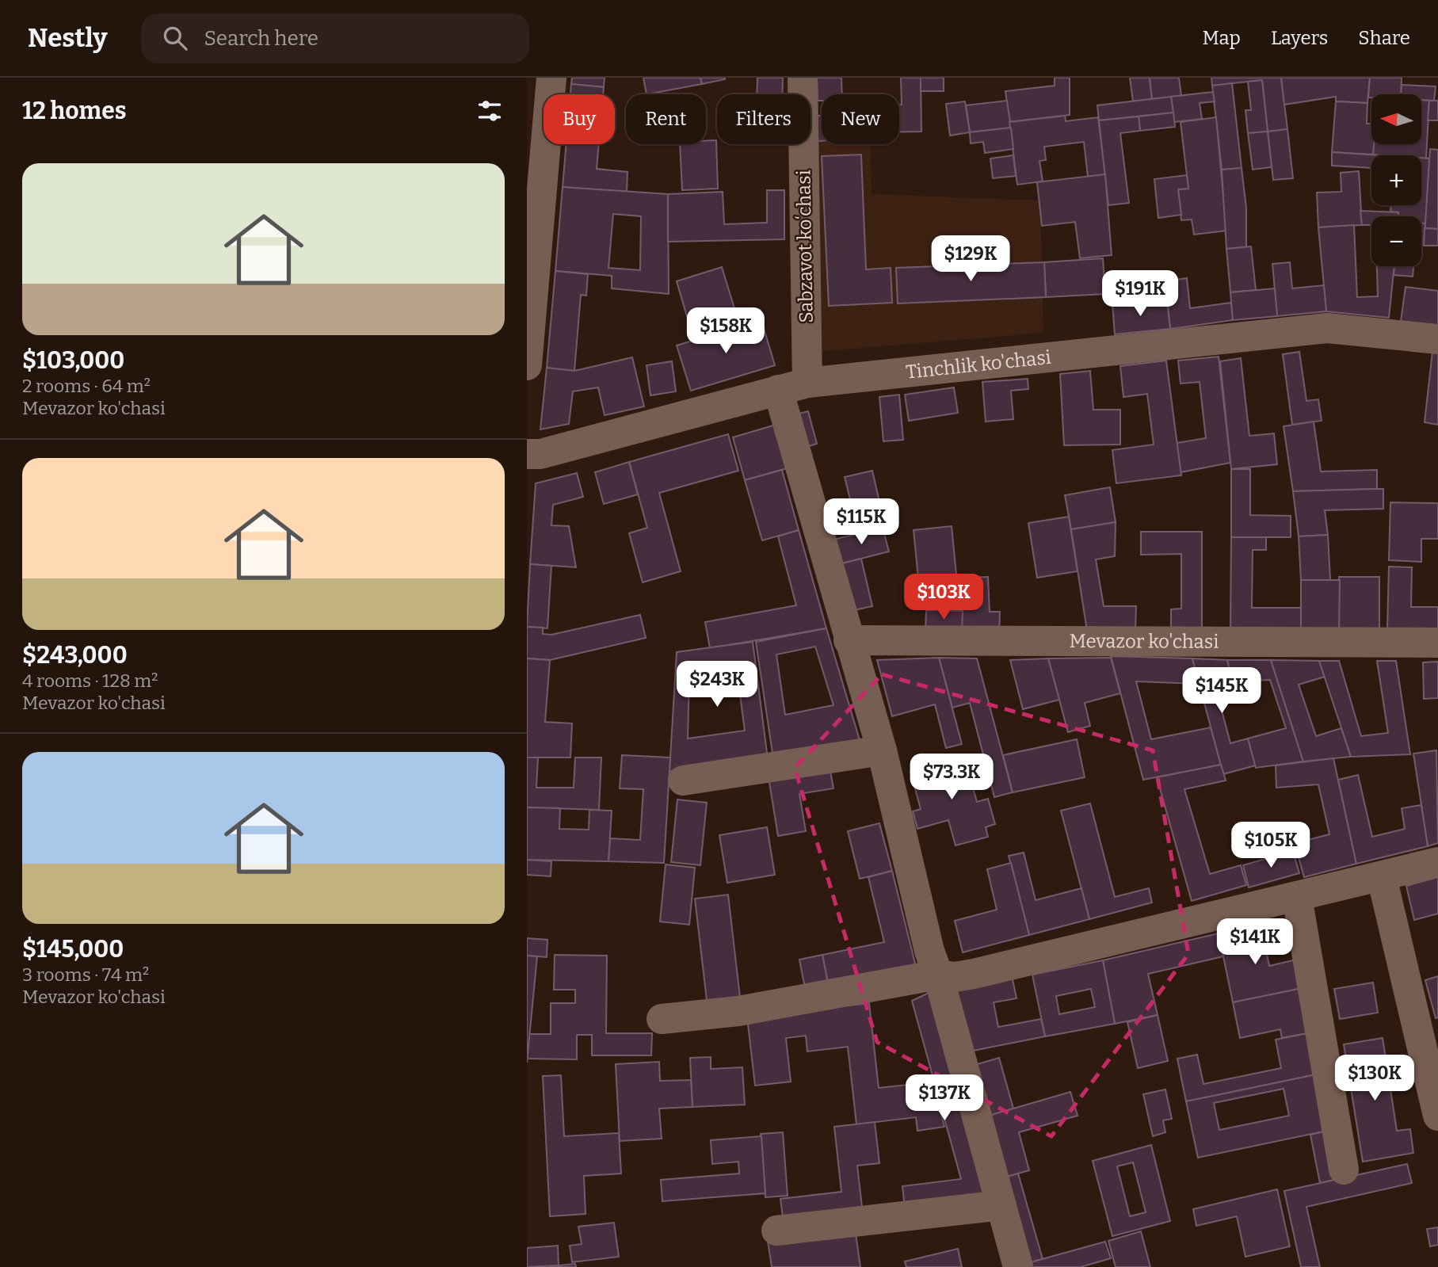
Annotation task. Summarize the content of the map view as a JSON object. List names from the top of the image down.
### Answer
{
  "streets": {
    "street": ["Sabzavot koʻchasi", "Tinchlik ko'chasi", "Mevazor ko'chasi"]
  },
  "crossings": [
    ["Sabzavot koʻchasi", "Tinchlik ko'chasi"]
  ],
  "north": "left",
  "page": {
    "header": "Nestly",
    "search": "Search here",
    "nav": ["Map", "Layers", "Share"],
    "heading": "12 homes",
    "map_buttons": ["+", "−"],
    "chip": [
      "Buy",
      "Rent",
      "Filters",
      "New"
    ],
    "list": [
      {
        "name": "$103,000",
        "note": "2 rooms · 64 m² · Mevazor ko'chasi"
      },
      {
        "name": "$243,000",
        "note": "4 rooms · 128 m² · Mevazor ko'chasi"
      },
      {
        "name": "$145,000",
        "note": "3 rooms · 74 m² · Mevazor ko'chasi"
      }
    ],
    "price": [
      "$129K",
      "$191K",
      "$158K",
      "$115K",
      "$103K",
      "$243K",
      "$145K",
      "$73.3K",
      "$105K",
      "$141K",
      "$130K",
      "$137K"
    ]
  }
}
